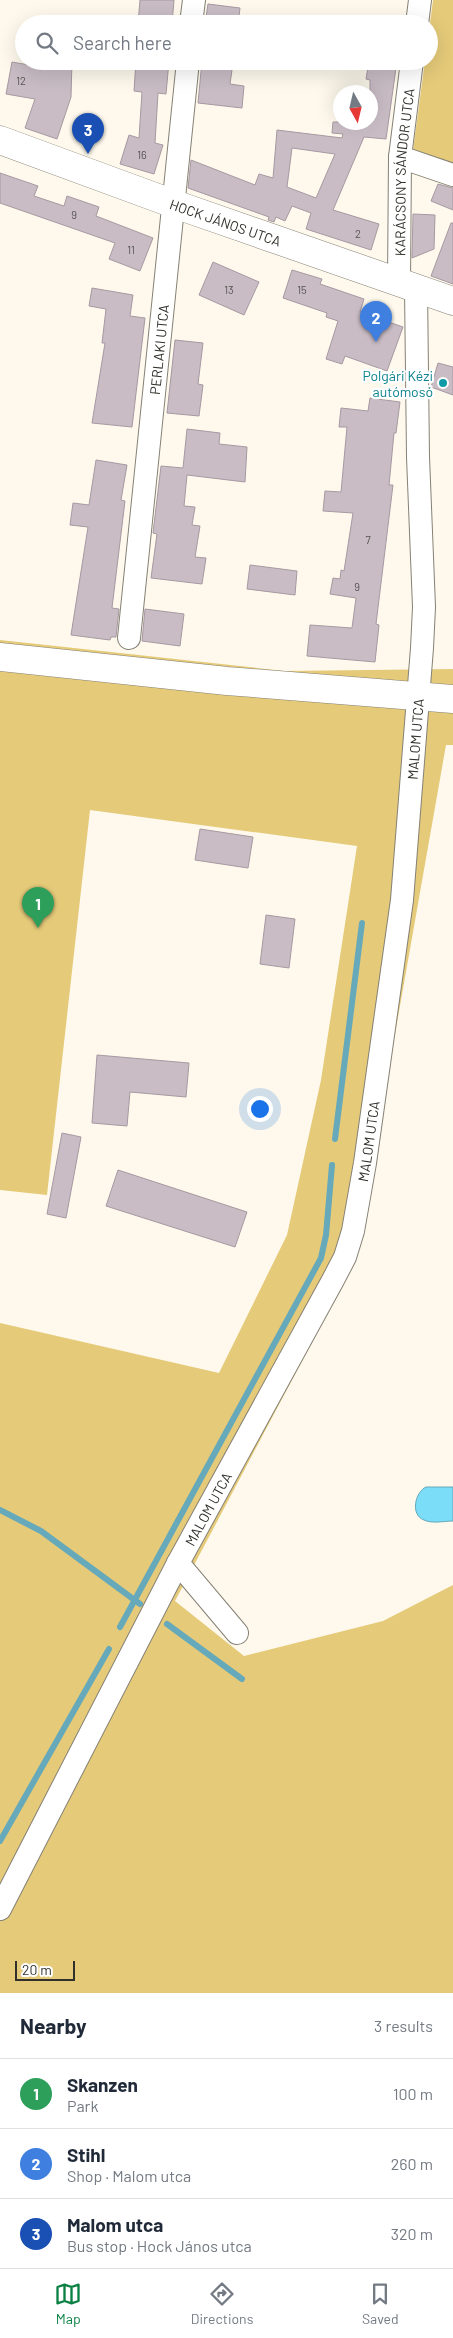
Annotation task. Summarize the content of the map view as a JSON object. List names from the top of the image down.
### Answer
{
  "streets": {
    "main road": ["HOCK JÁNOS UTCA"],
    "street": ["KARÁCSONY SÁNDOR UTCA", "PERLAKI UTCA", "MALOM UTCA"]
  },
  "crossings": [
    ["KARÁCSONY SÁNDOR UTCA", "HOCK JÁNOS UTCA"],
    ["KARÁCSONY SÁNDOR UTCA", "MALOM UTCA"],
    ["HOCK JÁNOS UTCA", "PERLAKI UTCA"],
    ["HOCK JÁNOS UTCA", "MALOM UTCA"]
  ],
  "places": ["Polgári Kézi autómosó"],
  "house_numbers": [
    "12",
    "16",
    "9",
    "2",
    "11",
    "13",
    "15",
    "7",
    "9"
  ],
  "scale_bar": "20 m",
  "north": "bottom",
  "page": {
    "search": "Search here",
    "pins": ["3", "2", "1"],
    "scale": "20 m",
    "heading": ["Nearby", "3 results"],
    "list": [
      {
        "mark": "1",
        "name": "Skanzen",
        "note": "Park",
        "value": "100 m"
      },
      {
        "mark": "2",
        "name": "Stihl",
        "note": "Shop · Malom utca",
        "value": "260 m"
      },
      {
        "mark": "3",
        "name": "Malom utca",
        "note": "Bus stop · Hock János utca",
        "value": "320 m"
      }
    ],
    "nav": ["Map", "Directions", "Saved"]
  }
}
